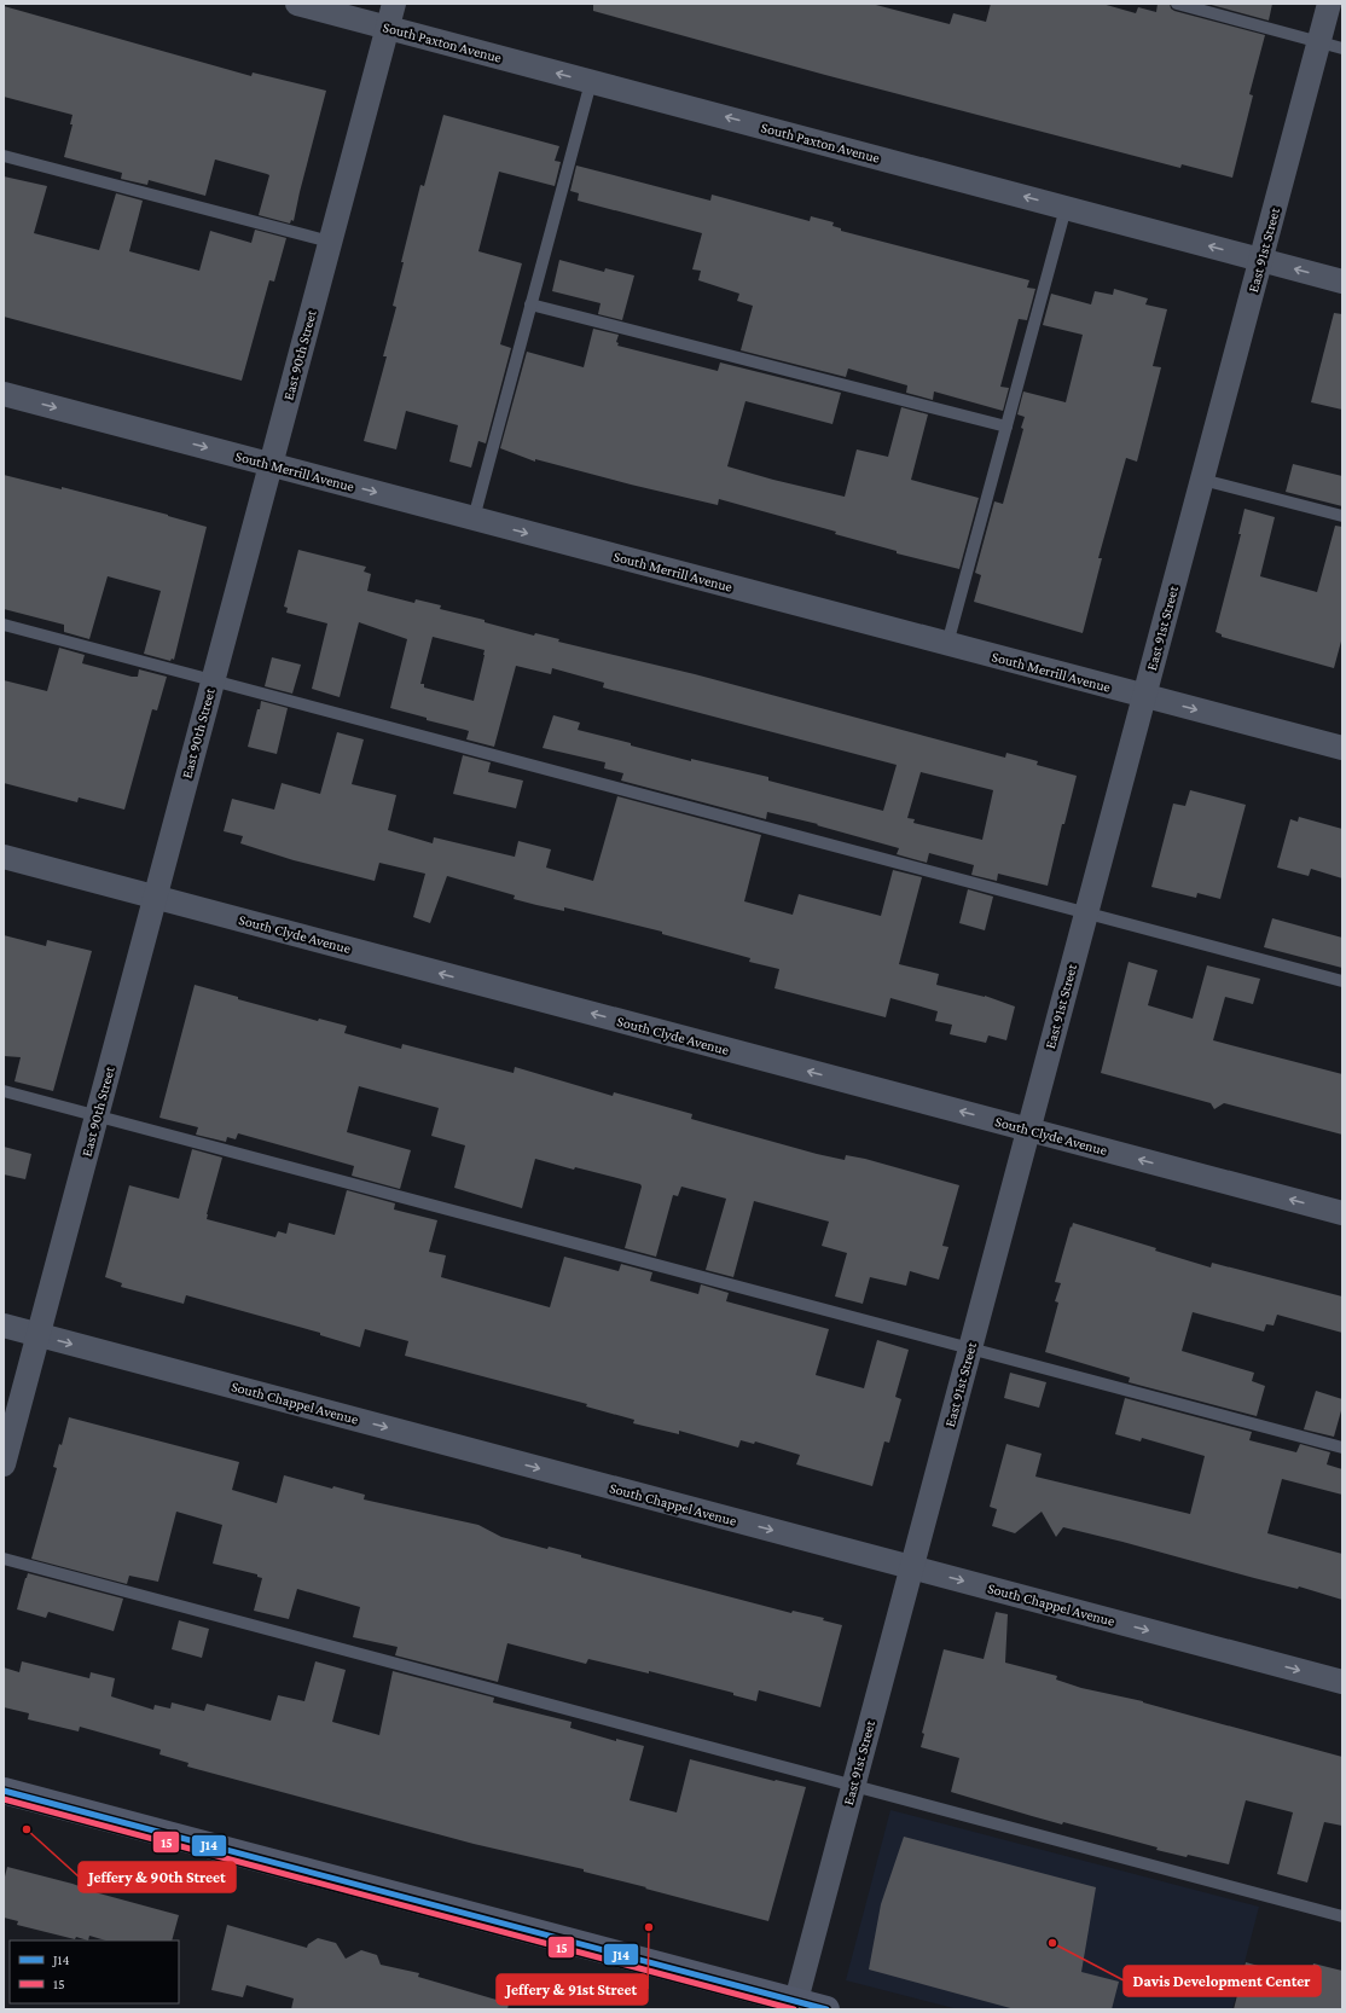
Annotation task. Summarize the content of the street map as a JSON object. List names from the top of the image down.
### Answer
{
  "streets": {
    "street": [
      "South Paxton Avenue",
      "East 91st Street",
      "East 90th Street",
      "South Merrill Avenue",
      "South Clyde Avenue",
      "South Chappel Avenue"
    ]
  },
  "crossings": [
    ["South Paxton Avenue", "East 91st Street"],
    ["South Paxton Avenue", "East 90th Street"],
    ["East 91st Street", "South Merrill Avenue"],
    ["East 91st Street", "South Clyde Avenue"],
    ["East 91st Street", "South Chappel Avenue"],
    ["East 90th Street", "South Merrill Avenue"],
    ["East 90th Street", "South Clyde Avenue"],
    ["East 90th Street", "South Chappel Avenue"]
  ],
  "one_way": [
    "South Paxton Avenue",
    "South Merrill Avenue",
    "South Clyde Avenue",
    "South Chappel Avenue"
  ],
  "places": ["Jeffery & 90th Street", "Jeffery & 91st Street", "Davis Development Center"],
  "lines": ["transit line J14", "transit line 15"],
  "legend": ["J14", "15"]
}
